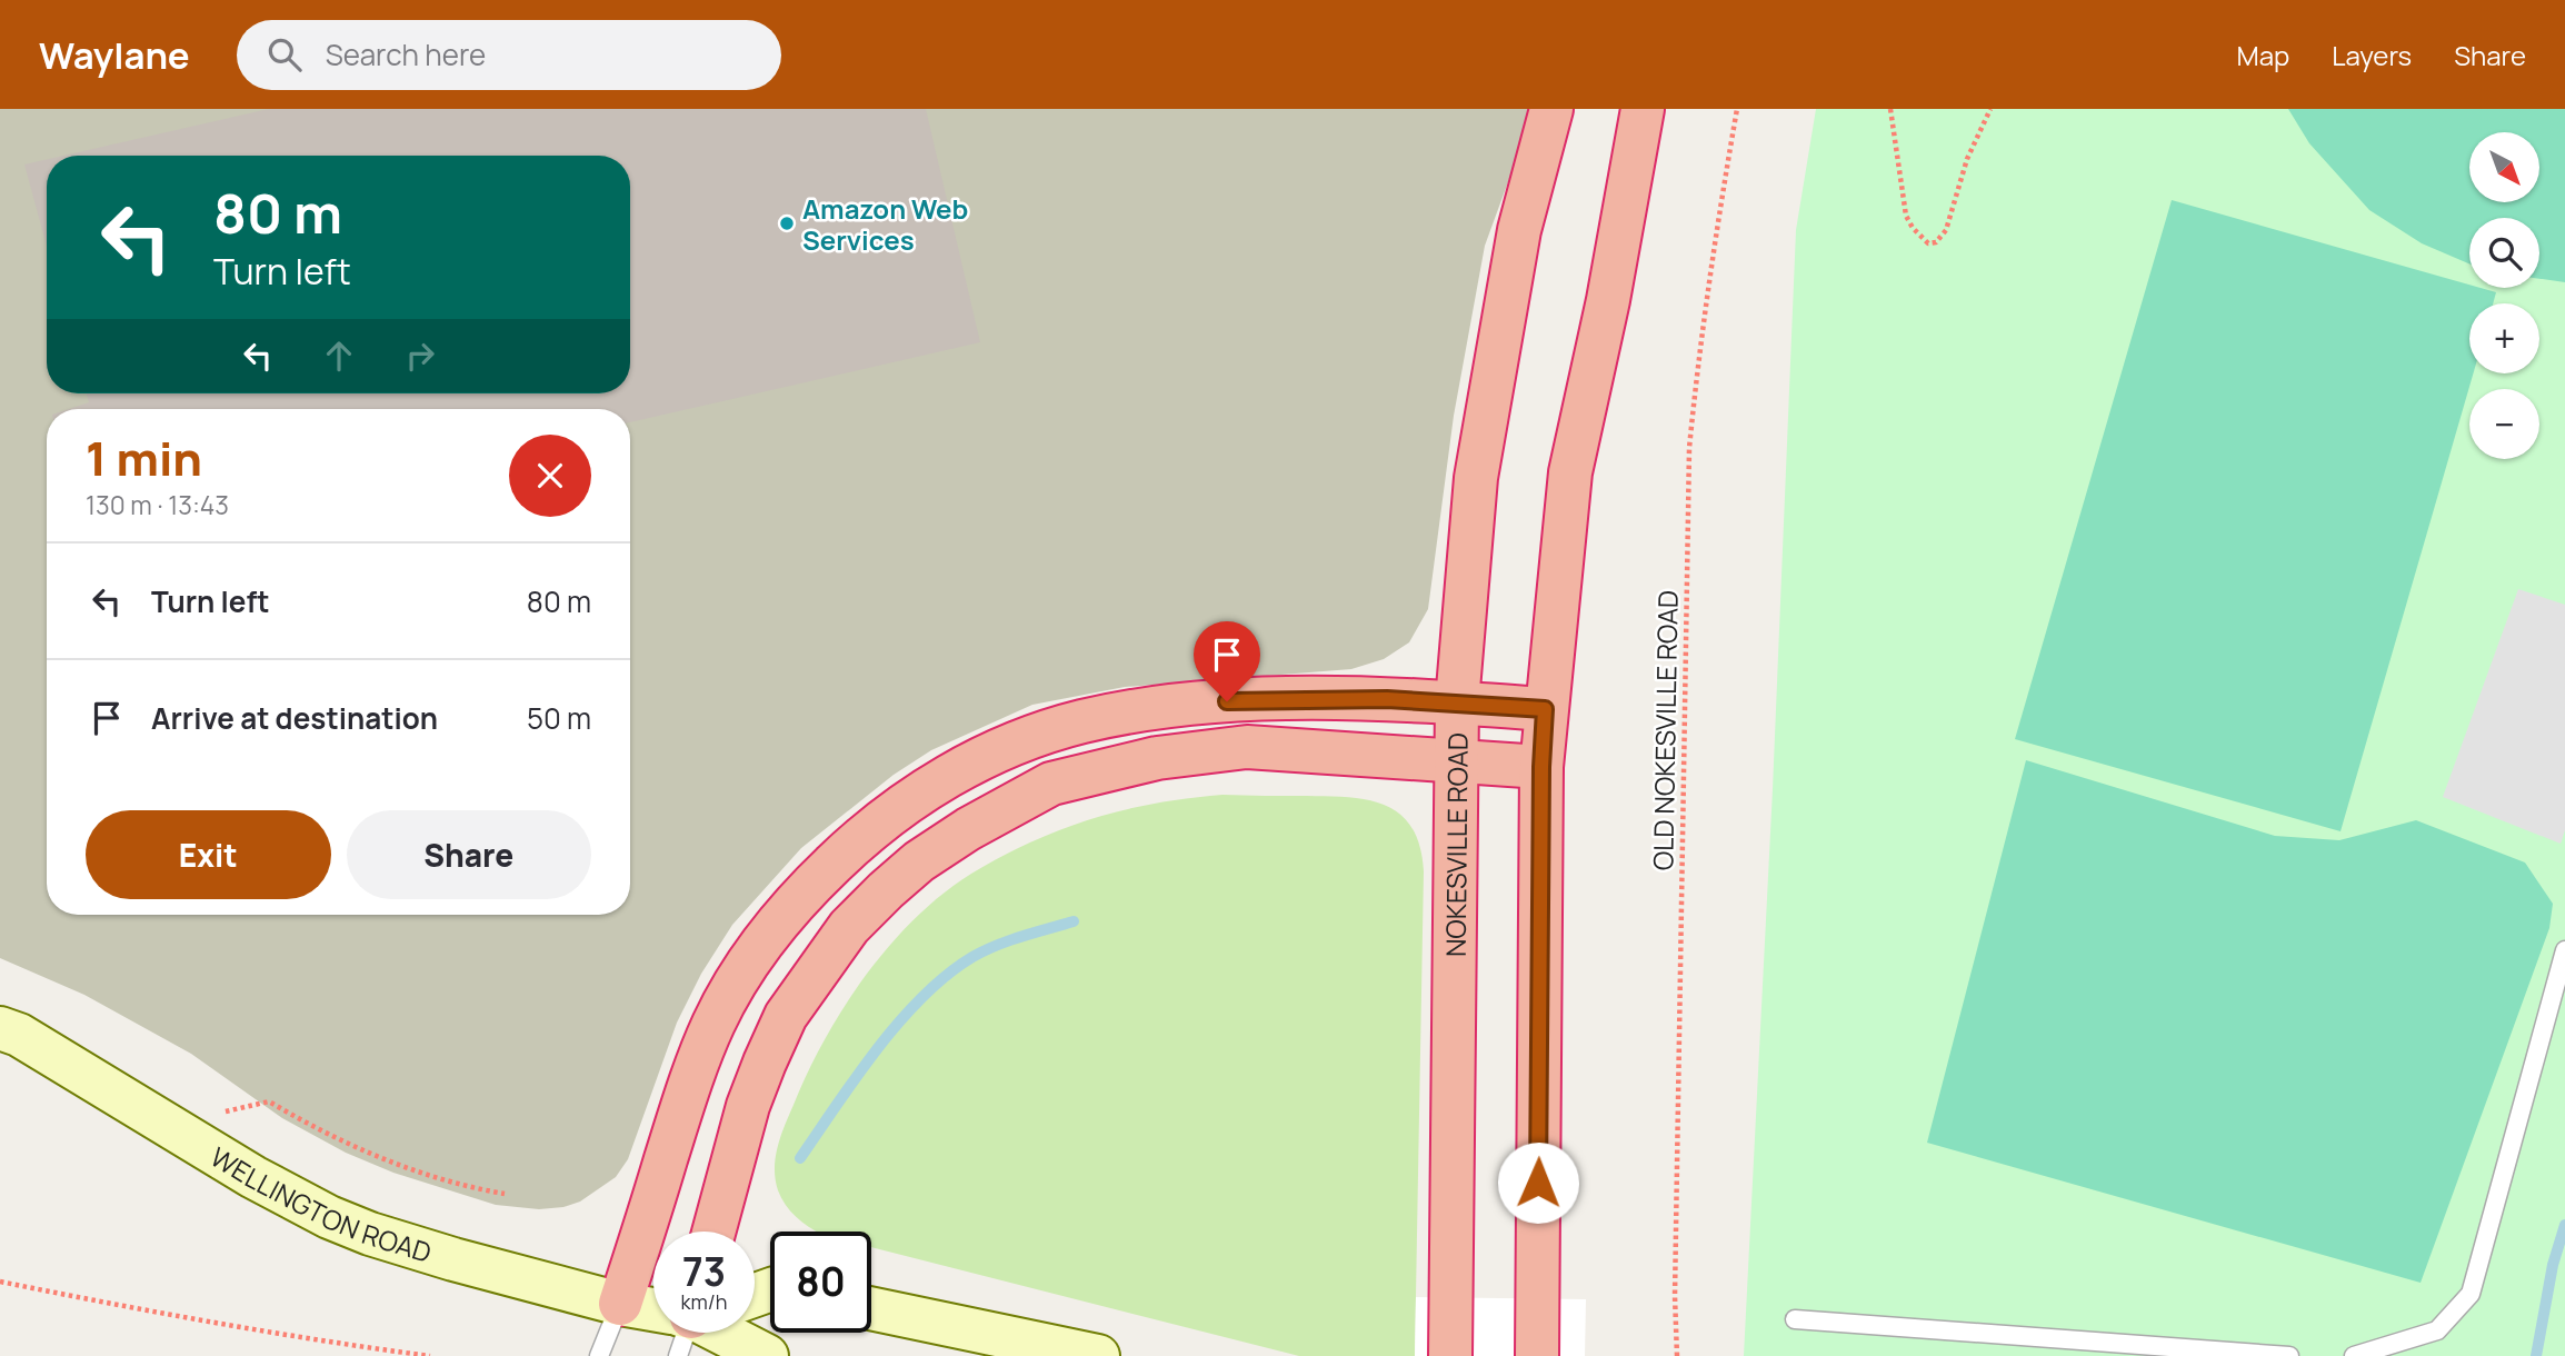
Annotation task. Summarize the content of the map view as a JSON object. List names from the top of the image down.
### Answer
{
  "streets": {
    "highway": ["NOKESVILLE ROAD"],
    "main road": ["WELLINGTON ROAD"],
    "path": ["OLD NOKESVILLE ROAD"]
  },
  "places": ["Amazon Web Services"],
  "north": "bottom right",
  "page": {
    "header": "Waylane",
    "search": "Search here",
    "nav": ["Map", "Layers", "Share"],
    "map_buttons": ["+", "−"],
    "turn": ["80 m", "Turn left"],
    "heading": ["1 min", "130 m · 13:43"],
    "list": [
      {
        "name": "Turn left",
        "value": "80 m"
      },
      {
        "name": "Arrive at destination",
        "value": "50 m"
      }
    ],
    "buttons": ["Exit", "Share"],
    "speed": "73 km/h",
    "limit": "80"
  }
}
